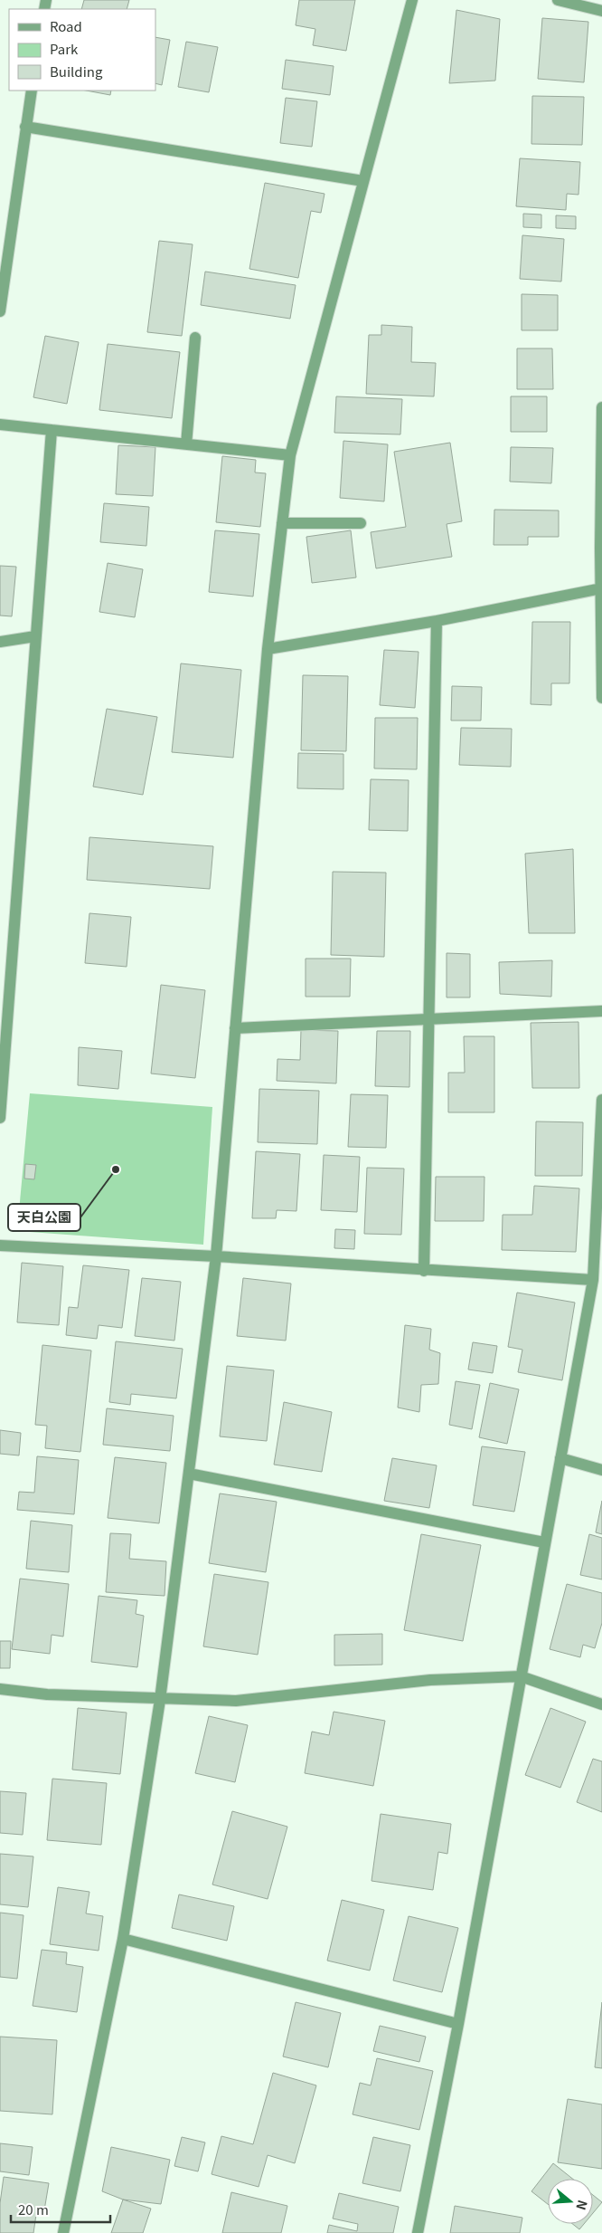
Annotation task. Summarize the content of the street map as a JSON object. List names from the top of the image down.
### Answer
{
  "places": ["天白公園"],
  "legend": ["Road", "Park", "Building"],
  "scale_bar": "20 m",
  "north": "right"
}
